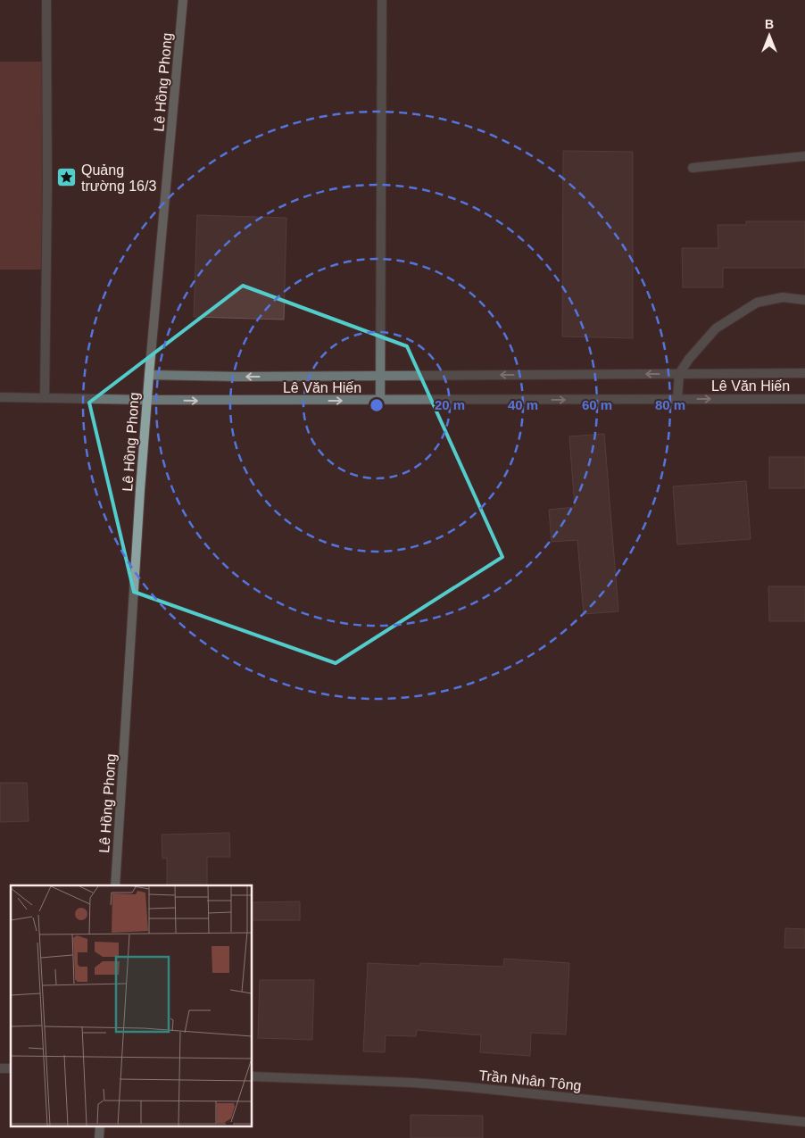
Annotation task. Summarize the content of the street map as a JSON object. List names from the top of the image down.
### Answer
{
  "streets": {
    "street": ["Lê Hồng Phong", "Lê Văn Hiến", "Trần Nhân Tông"]
  },
  "crossings": [
    ["Lê Hồng Phong", "Lê Văn Hiến"]
  ],
  "places": {
    "place": ["Quảng trường 16/3"]
  },
  "north": "top",
  "rings": [
    "20 m",
    "40 m",
    "60 m",
    "80 m"
  ]
}
